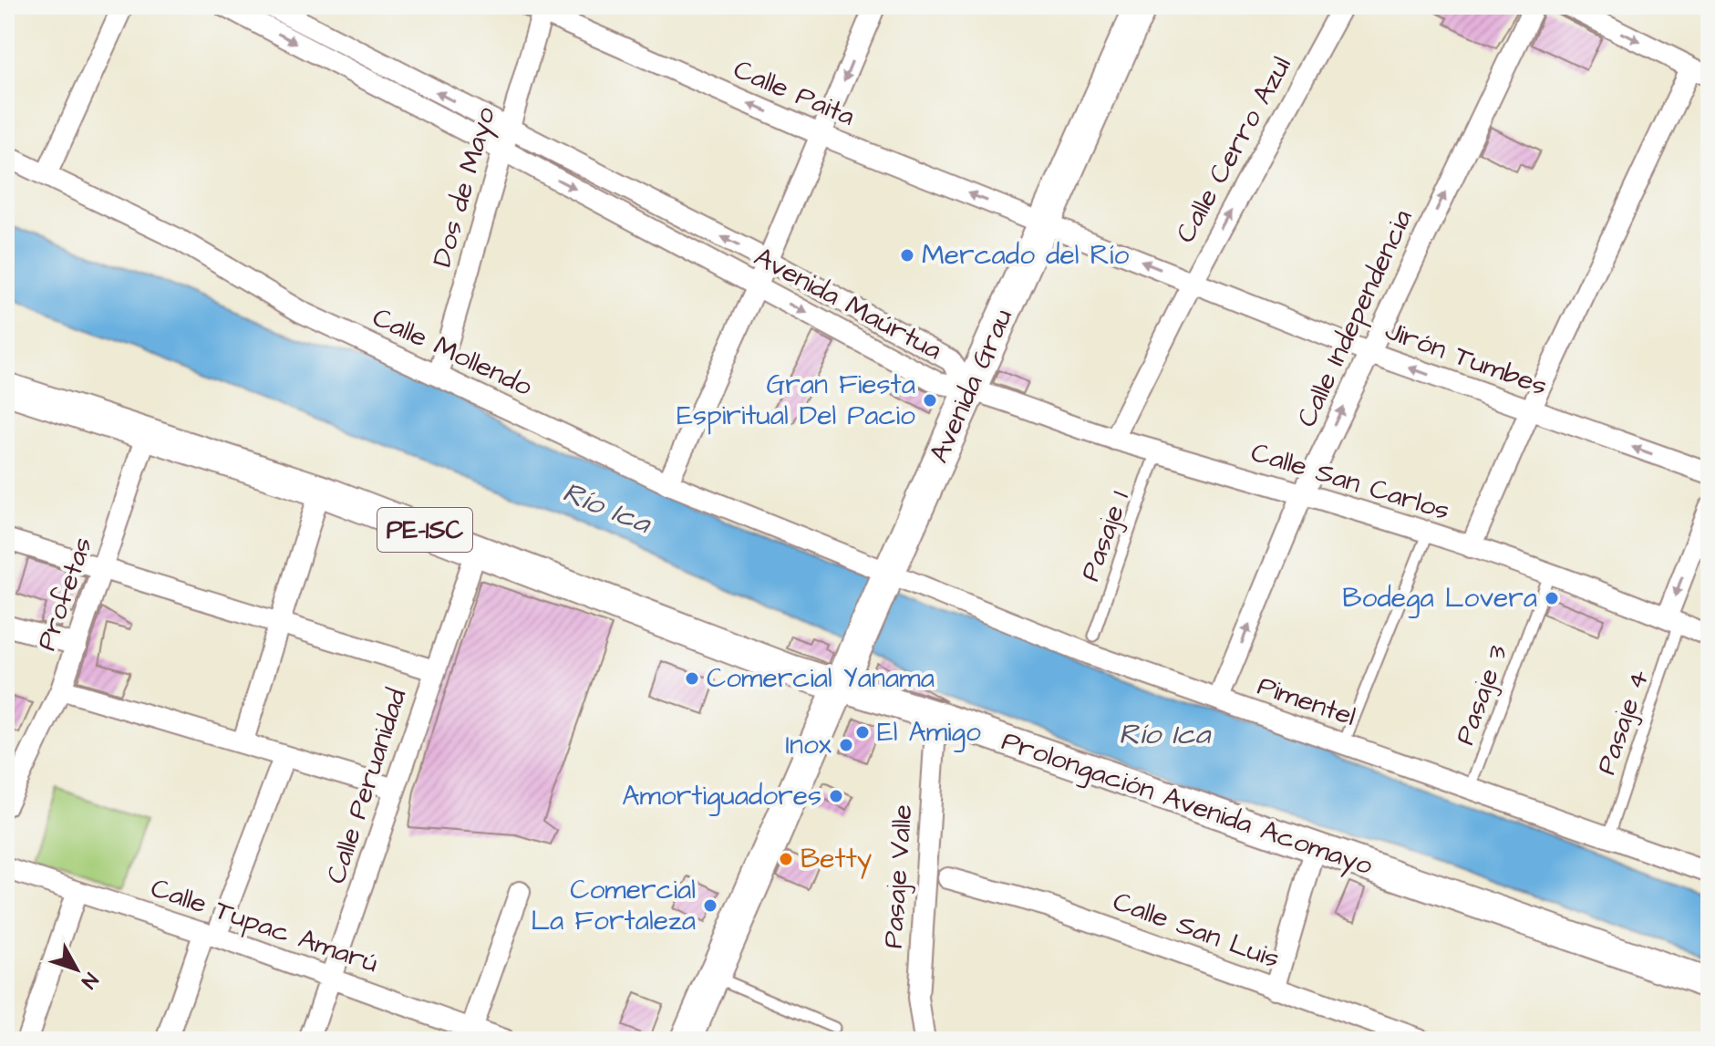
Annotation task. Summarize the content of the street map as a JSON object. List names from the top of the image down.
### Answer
{
  "streets": {
    "main road": ["Avenida Grau", "PE-1SC", "Prolongación Avenida Acomayo"],
    "street": [
      "Calle Paita",
      "Calle Cerro Azul",
      "Dos de Mayo",
      "Avenida Maúrtua",
      "Calle Independencia",
      "Calle Mollendo",
      "Jirón Tumbes",
      "Calle San Carlos",
      "Profetas",
      "Pimentel",
      "Calle Peruanidad",
      "Pasaje Valle",
      "Calle Tupac Amarú",
      "Calle San Luis"
    ],
    "lane": ["Pasaje 1", "Pasaje 3", "Pasaje 4"]
  },
  "crossings": [
    ["Calle Paita", "Dos de Mayo"],
    ["Calle Paita", "Jirón Tumbes"],
    ["Calle Paita", "Avenida Grau"],
    ["Calle Cerro Azul", "Jirón Tumbes"],
    ["Calle Cerro Azul", "Calle San Carlos"],
    ["Dos de Mayo", "Avenida Maúrtua"],
    ["Dos de Mayo", "Calle Mollendo"],
    ["Avenida Maúrtua", "Avenida Grau"],
    ["Avenida Maúrtua", "Calle San Carlos"],
    ["Calle Independencia", "Jirón Tumbes"],
    ["Calle Independencia", "Calle San Carlos"],
    ["Calle Independencia", "Pimentel"],
    ["Calle Mollendo", "Avenida Grau"],
    ["Calle Mollendo", "Pimentel"],
    ["Jirón Tumbes", "Avenida Grau"],
    ["Avenida Grau", "Calle San Carlos"],
    ["Avenida Grau", "Pimentel"],
    ["Avenida Grau", "Prolongación Avenida Acomayo"],
    ["Calle San Carlos", "Pasaje 1"],
    ["Calle San Carlos", "Pasaje 3"],
    ["Calle San Carlos", "Pasaje 4"],
    ["Profetas", "Prolongación Avenida Acomayo"],
    ["Pasaje 3", "Pimentel"],
    ["Pimentel", "Pasaje 4"],
    ["Calle Peruanidad", "Prolongación Avenida Acomayo"],
    ["Calle Peruanidad", "Calle Tupac Amarú"],
    ["Prolongación Avenida Acomayo", "Pasaje Valle"]
  ],
  "one_way": ["Calle Paita", "Calle Cerro Azul", "Jirón Tumbes"],
  "water": ["Río Ica"],
  "places": [
    "Mercado del Río",
    "Gran Fiesta Espiritual Del Pacio",
    "Bodega Lovera",
    "Comercial Yanama",
    "El Amigo",
    "Inox",
    "Amortiguadores",
    "Betty",
    "Comercial La Fortaleza"
  ],
  "north": "bottom right"
}
